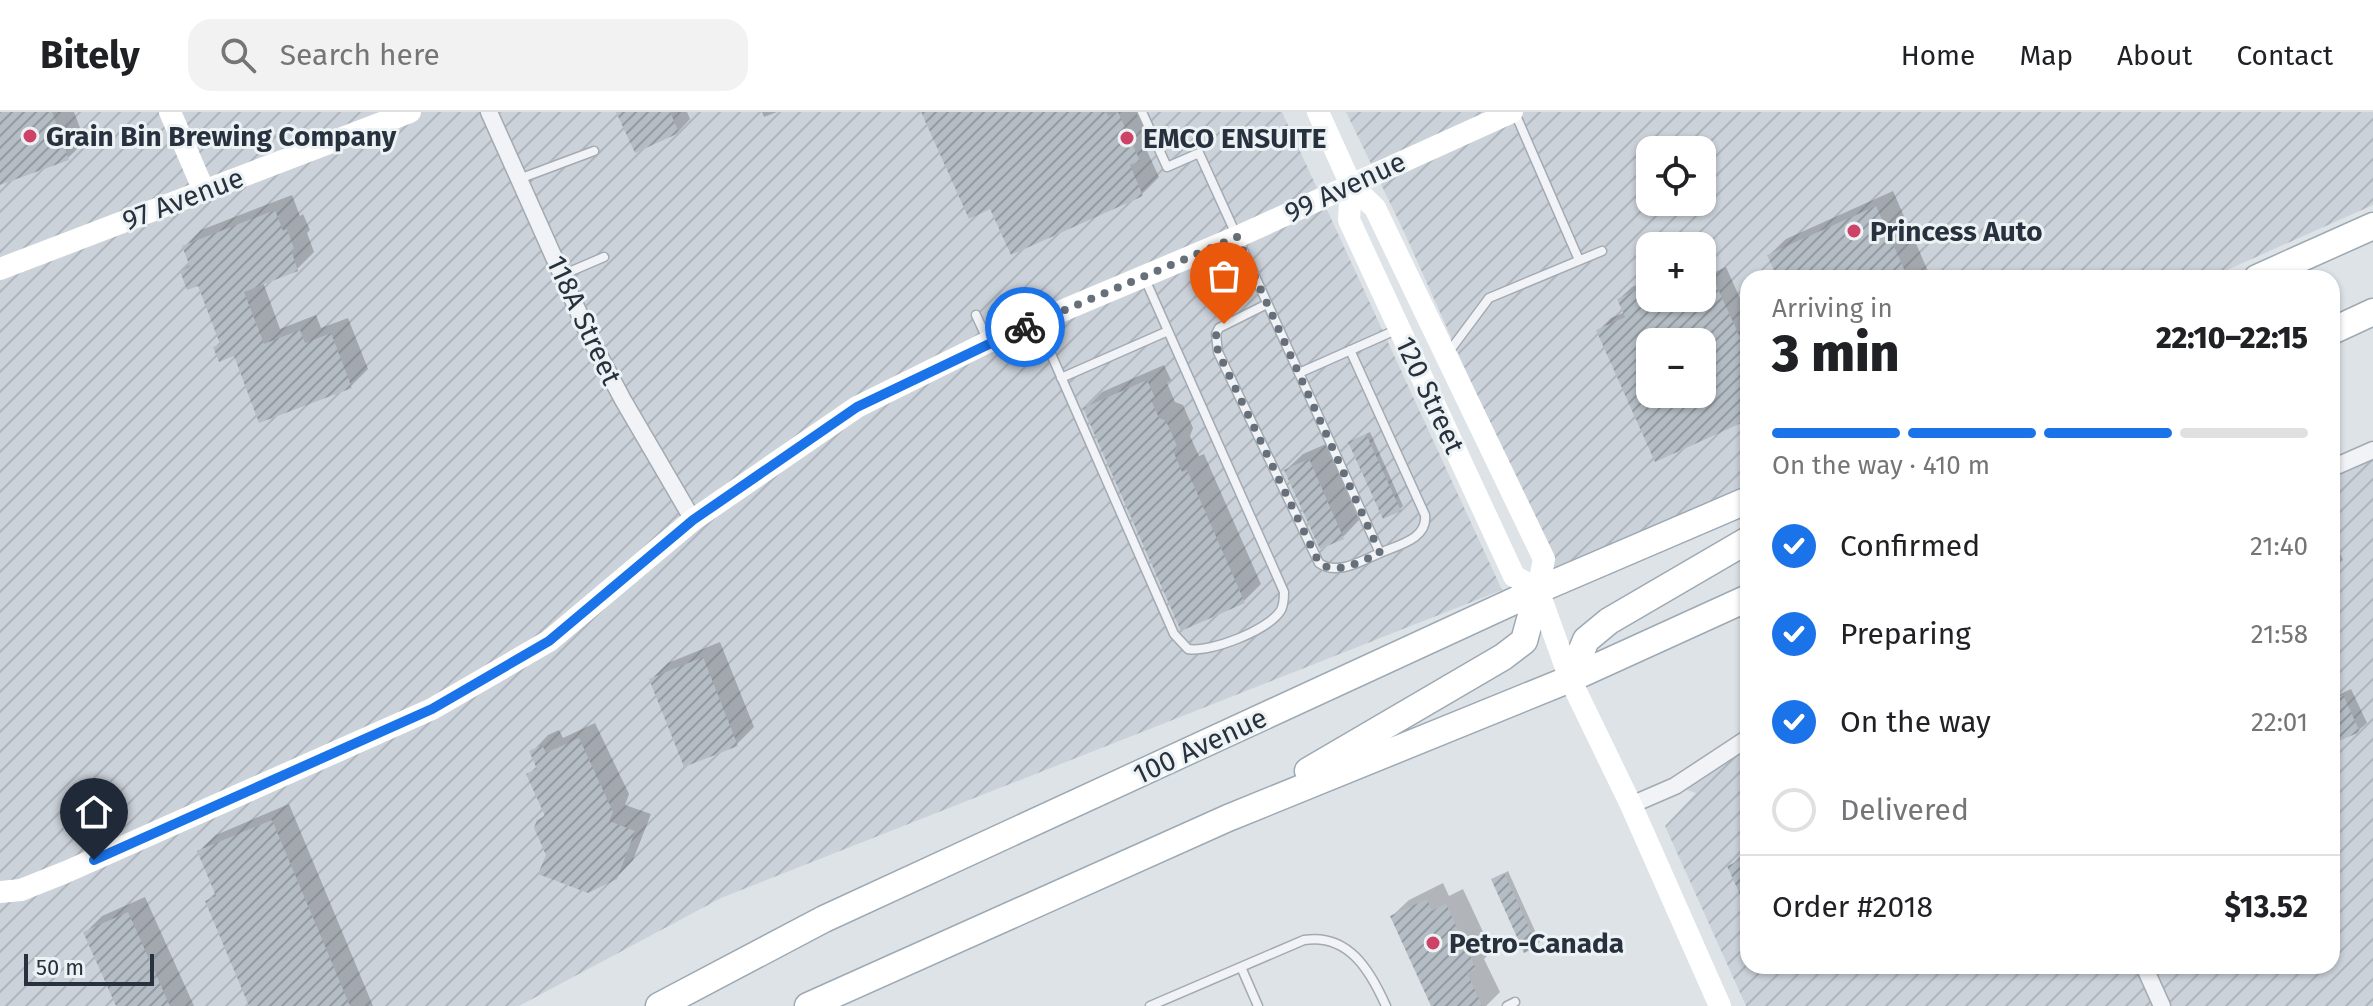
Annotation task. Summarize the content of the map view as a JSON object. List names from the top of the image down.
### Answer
{
  "streets": {
    "main road": ["100 Avenue"],
    "street": [
      "99 Avenue",
      "97 Avenue",
      "118A Street",
      "120 Street"
    ]
  },
  "crossings": [
    ["99 Avenue", "118A Street"],
    ["99 Avenue", "120 Street"],
    ["120 Street", "100 Avenue"]
  ],
  "places": [
    "Grain Bin Brewing Company",
    "EMCO ENSUITE",
    "Princess Auto",
    "Petro-Canada"
  ],
  "scale_bar": "50 m",
  "page": {
    "header": "Bitely",
    "search": "Search here",
    "nav": [
      "Home",
      "Map",
      "About",
      "Contact"
    ],
    "map_buttons": ["+", "−"],
    "heading": ["3 min", "Arriving in", "22:10–22:15"],
    "panel": ["Order #2018", "$13.52"],
    "bar": "On the way · 410 m",
    "list": [
      ["Confirmed", "21:40"],
      ["Preparing", "21:58"],
      ["On the way", "22:01"],
      "Delivered"
    ],
    "scale": "50 m"
  }
}
